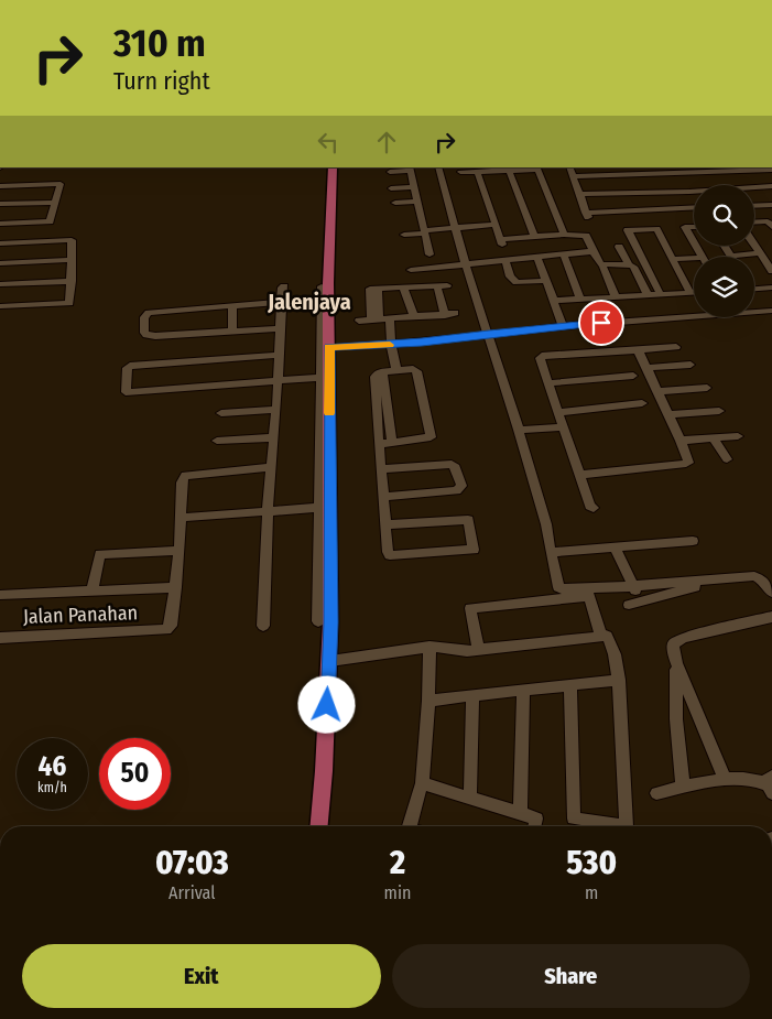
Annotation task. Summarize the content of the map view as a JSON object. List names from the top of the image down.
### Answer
{
  "streets": {
    "street": ["Jalan Panahan"]
  },
  "districts": ["Jalenjaya"],
  "page": {
    "turn": ["310 m", "Turn right"],
    "speed": "46 km/h",
    "limit": "50",
    "eta": [
      "07:03",
      "Arrival",
      "2",
      "min",
      "530",
      "m"
    ],
    "buttons": ["Exit", "Share"]
  }
}
